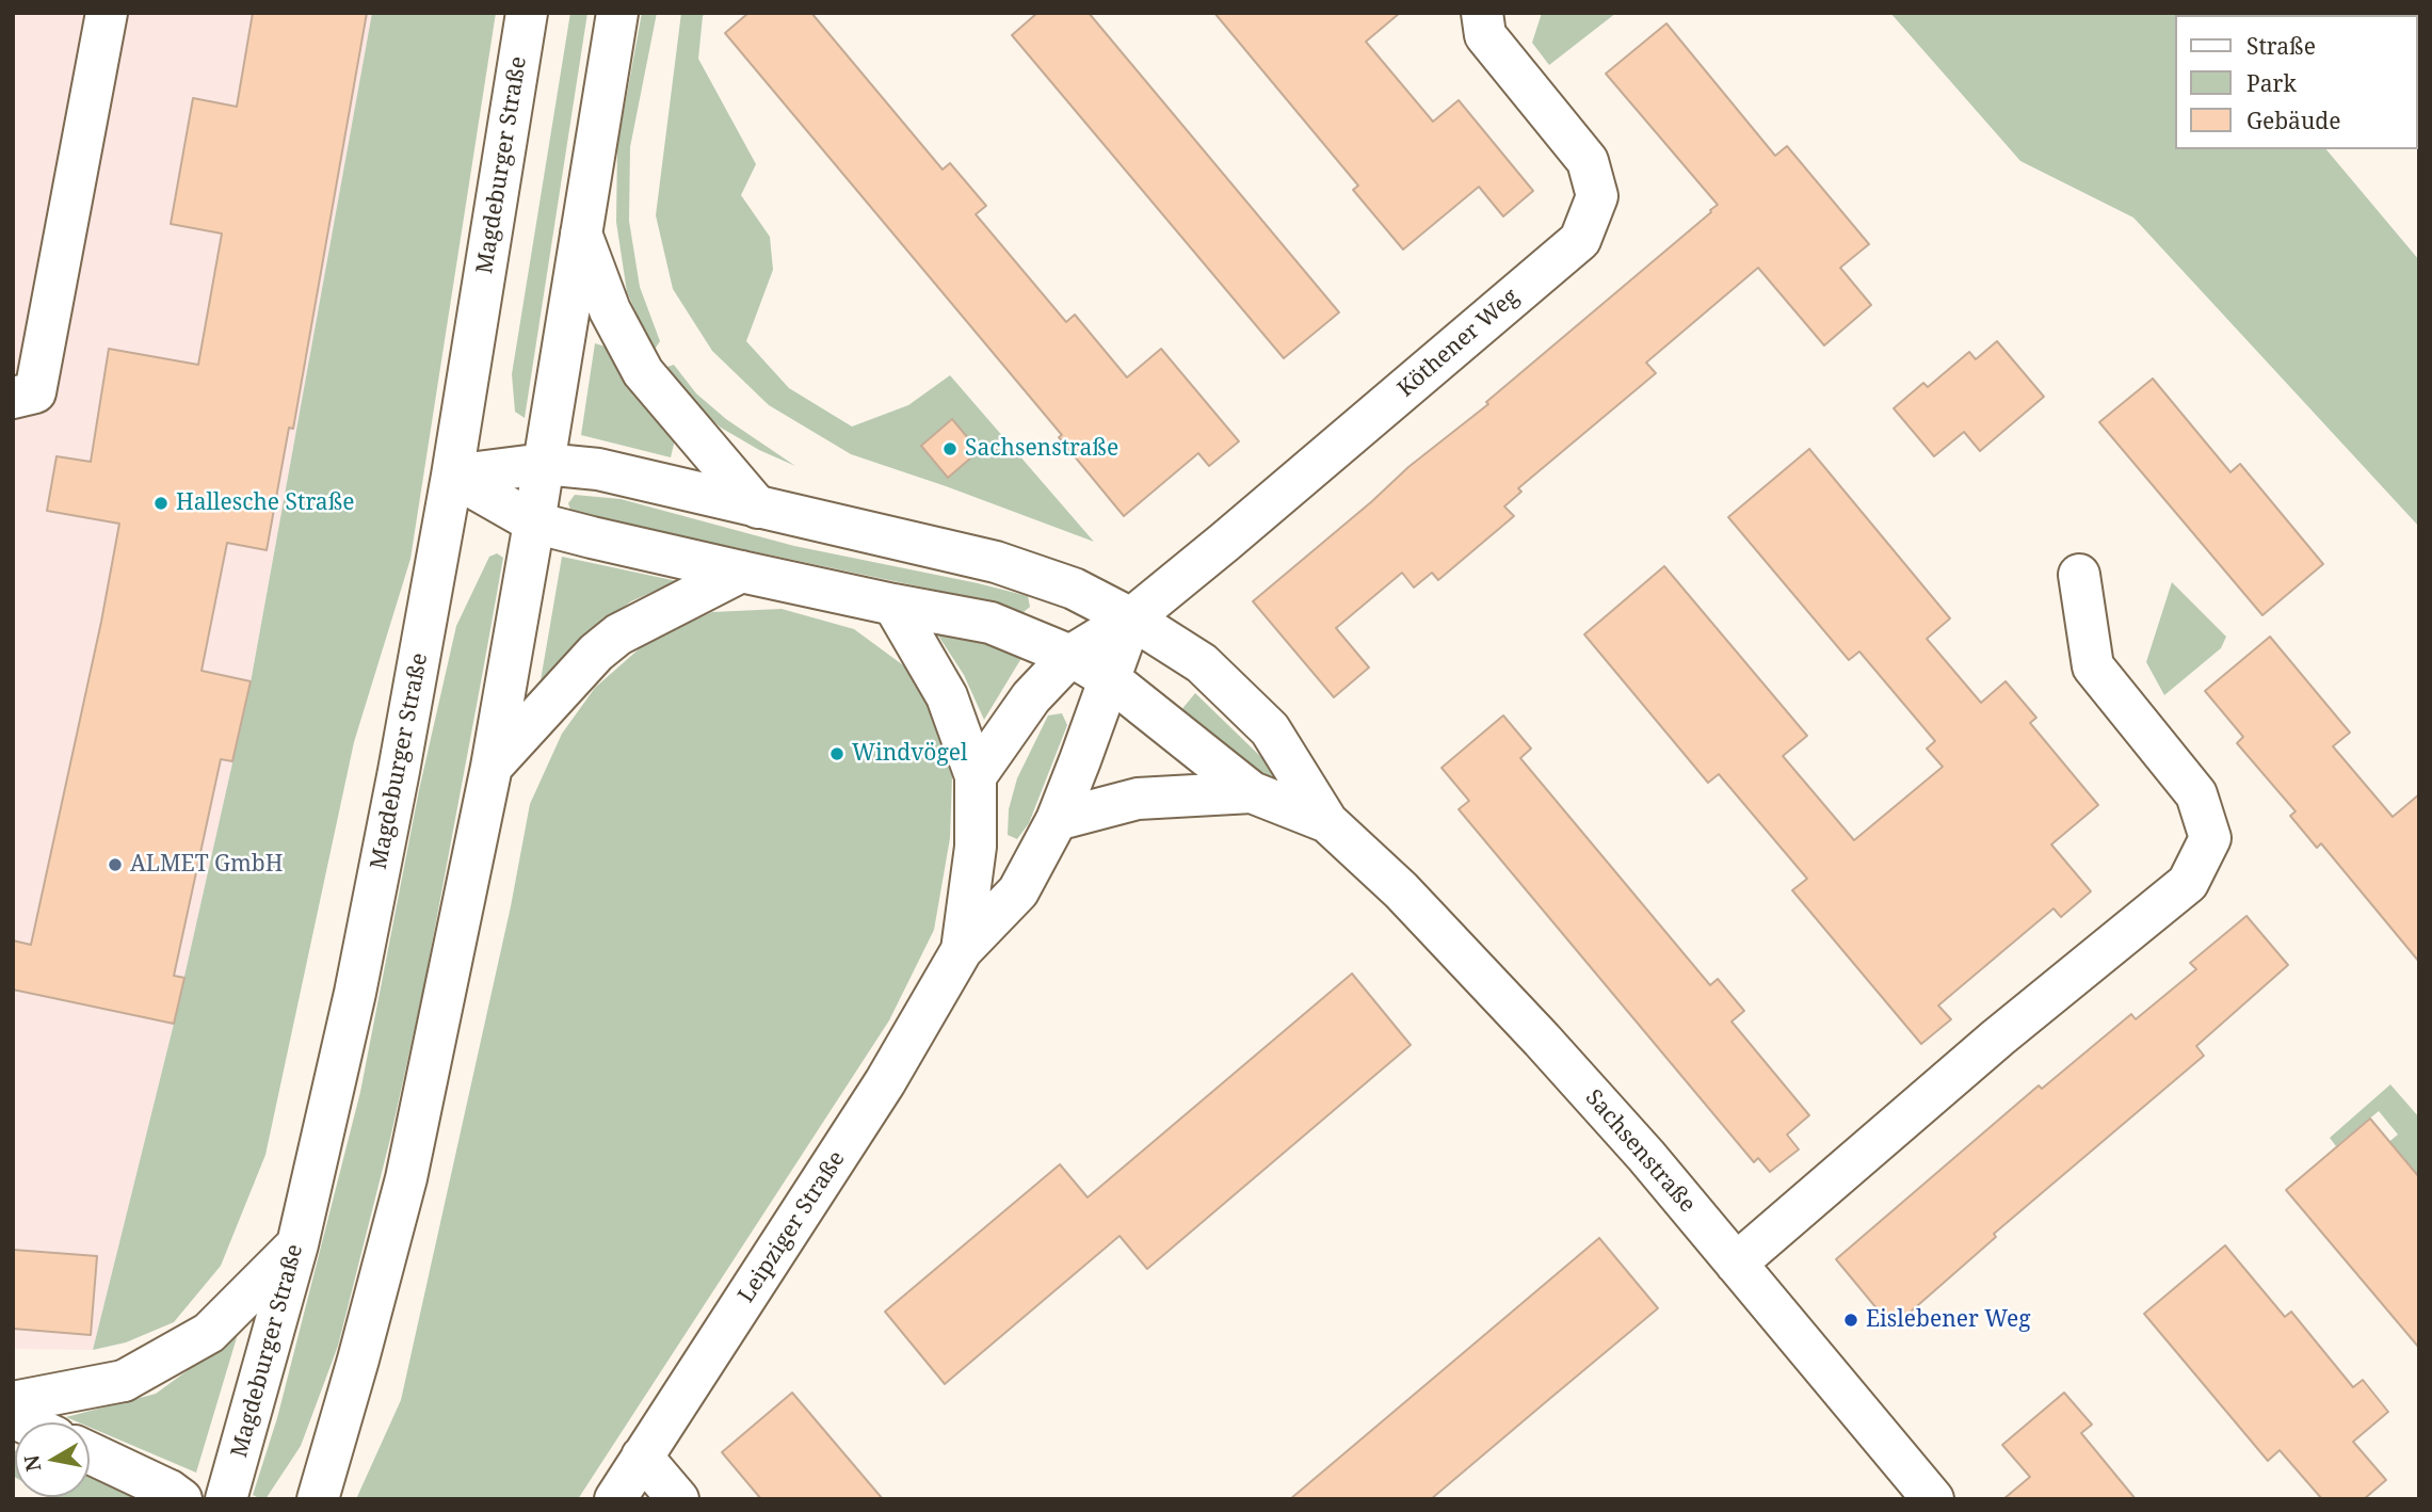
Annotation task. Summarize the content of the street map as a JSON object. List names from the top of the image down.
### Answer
{
  "streets": {
    "street": [
      "Magdeburger Straße",
      "Köthener Weg",
      "Sachsenstraße",
      "Leipziger Straße"
    ]
  },
  "crossings": [
    ["Magdeburger Straße", "Sachsenstraße"],
    ["Köthener Weg", "Sachsenstraße"],
    ["Köthener Weg", "Leipziger Straße"],
    ["Sachsenstraße", "Leipziger Straße"]
  ],
  "places": [
    "Sachsenstraße",
    "Hallesche Straße",
    "Windvögel",
    "ALMET GmbH",
    "Eislebener Weg"
  ],
  "legend": ["Straße", "Park", "Gebäude"],
  "north": "left"
}
